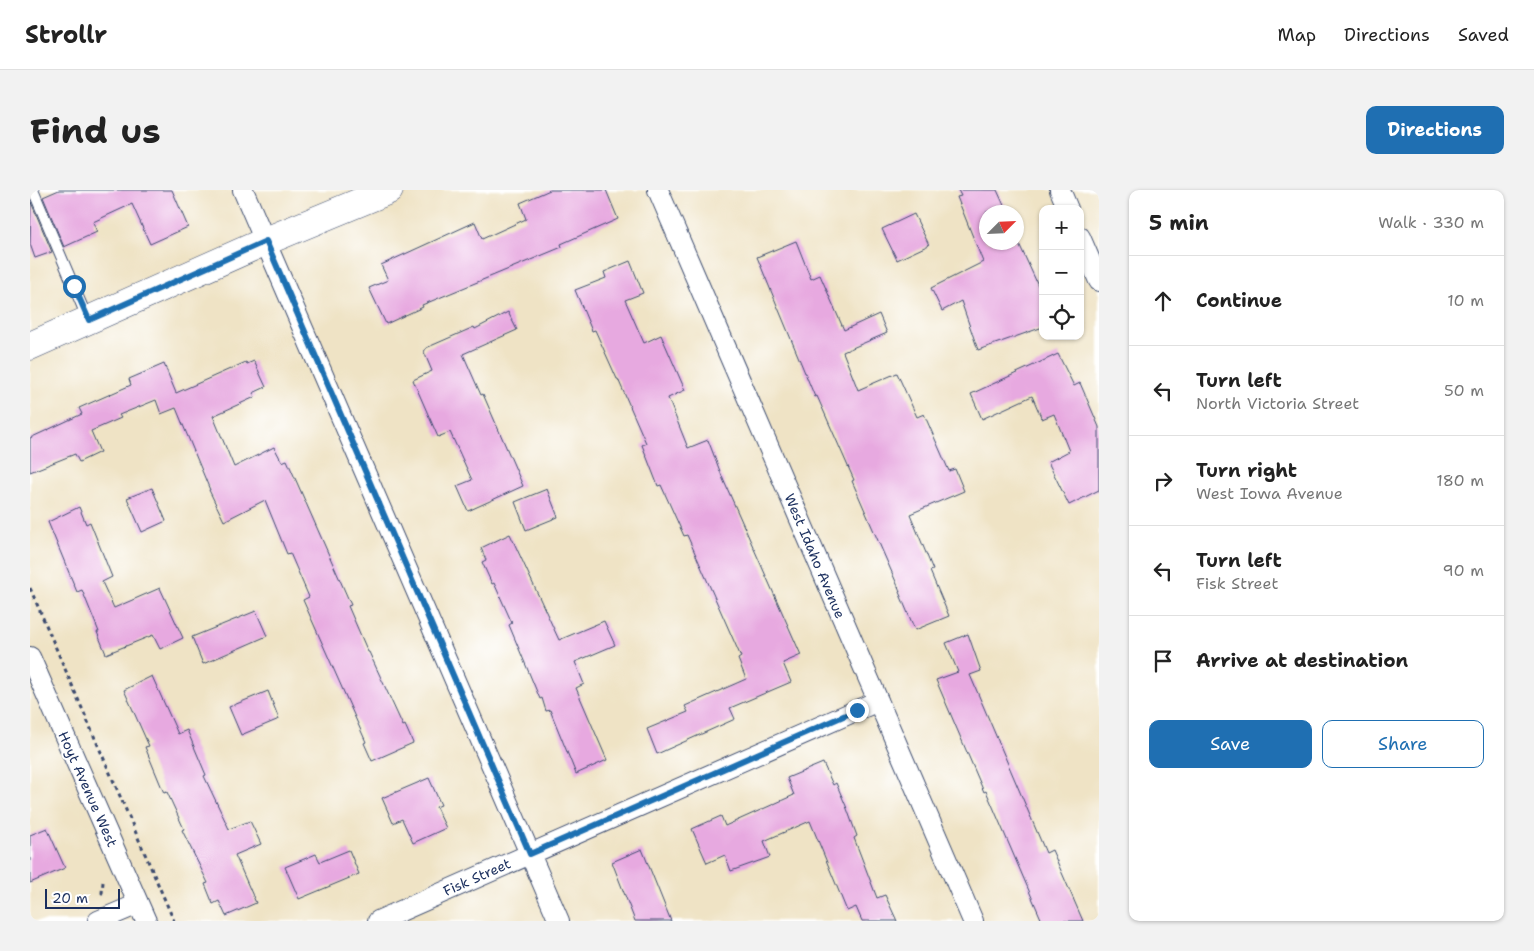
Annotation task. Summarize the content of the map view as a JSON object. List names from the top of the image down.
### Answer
{
  "streets": {
    "street": ["West Idaho Avenue", "Hoyt Avenue West", "Fisk Street"]
  },
  "crossings": [
    ["West Idaho Avenue", "Fisk Street"]
  ],
  "scale_bar": "20 m",
  "north": "top right",
  "page": {
    "header": "Strollr",
    "nav": ["Map", "Directions", "Saved"],
    "buttons": [
      "Directions",
      ["Save", "Share"]
    ],
    "title": "Find us",
    "heading": ["5 min", "Walk · 330 m"],
    "map_buttons": ["+", "−"],
    "list": [
      ["Continue", "10 m"],
      ["Turn left", "North Victoria Street", "50 m"],
      ["Turn right", "West Iowa Avenue", "180 m"],
      ["Turn left", "Fisk Street", "90 m"],
      "Arrive at destination"
    ],
    "scale": "20 m"
  }
}
